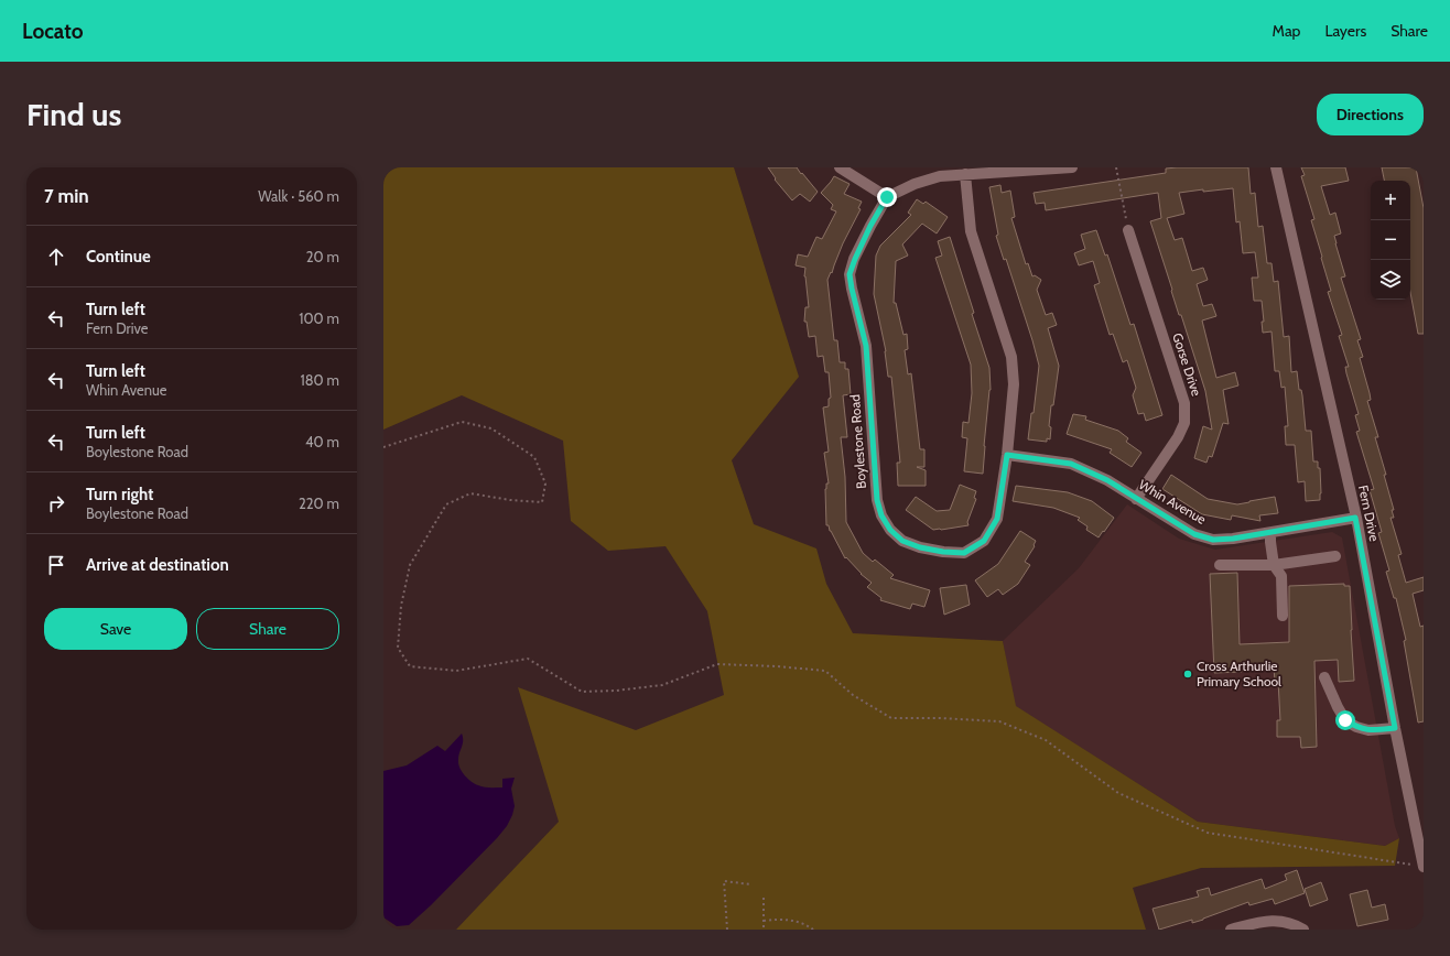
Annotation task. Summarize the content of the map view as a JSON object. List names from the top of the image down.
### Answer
{
  "streets": {
    "street": [
      "Gorse Drive",
      "Boylestone Road",
      "Whin Avenue",
      "Fern Drive"
    ]
  },
  "crossings": [
    ["Gorse Drive", "Whin Avenue"],
    ["Boylestone Road", "Whin Avenue"],
    ["Whin Avenue", "Fern Drive"]
  ],
  "places": ["Cross Arthurlie Primary School"],
  "page": {
    "header": "Locato",
    "nav": ["Map", "Layers", "Share"],
    "buttons": [
      "Directions",
      ["Save", "Share"]
    ],
    "title": "Find us",
    "heading": ["7 min", "Walk · 560 m"],
    "map_buttons": ["+", "−"],
    "list": [
      ["Continue", "20 m"],
      ["Turn left", "Fern Drive", "100 m"],
      ["Turn left", "Whin Avenue", "180 m"],
      ["Turn left", "Boylestone Road", "40 m"],
      ["Turn right", "Boylestone Road", "220 m"],
      "Arrive at destination"
    ]
  }
}
